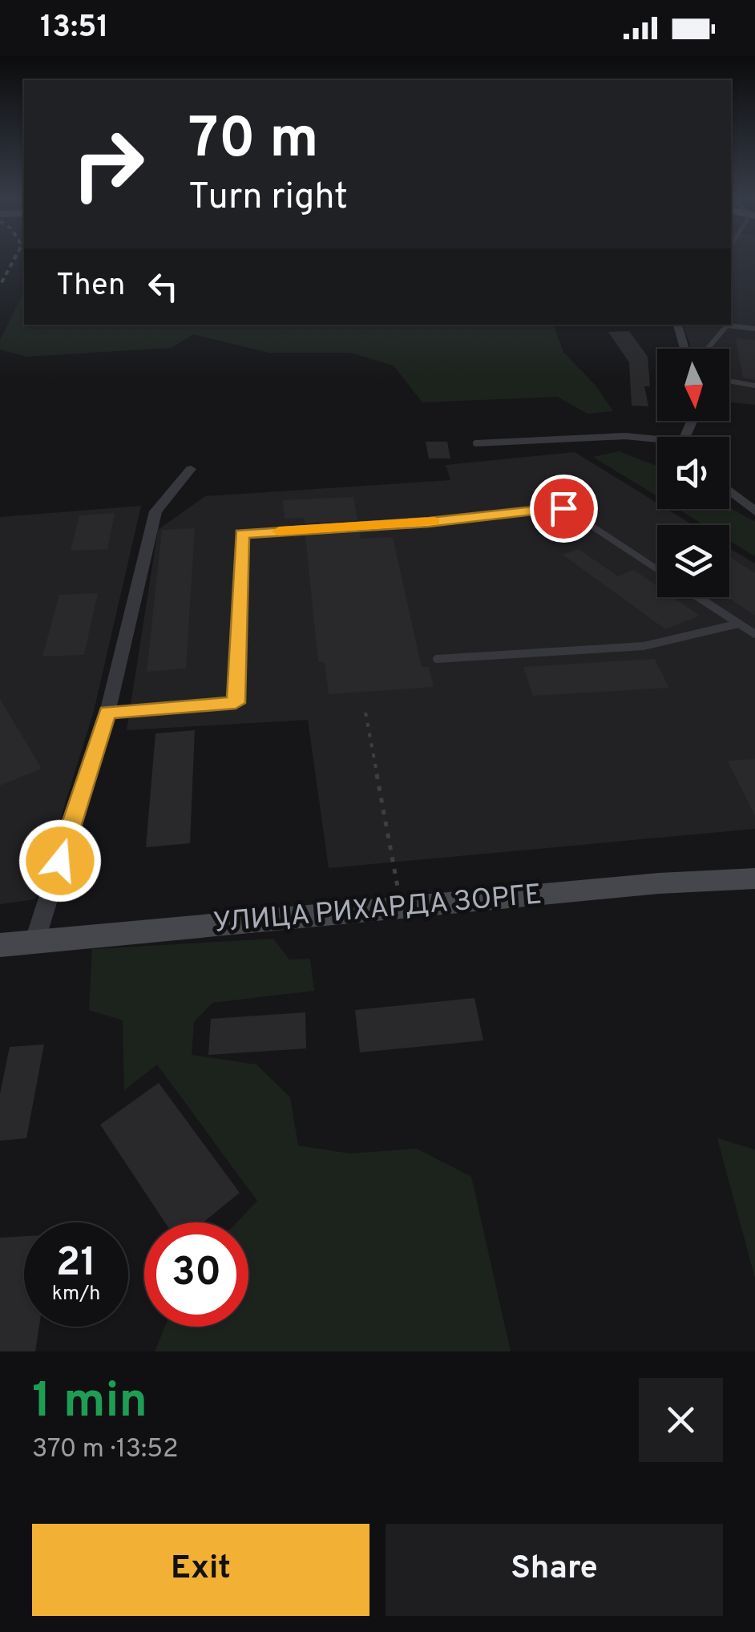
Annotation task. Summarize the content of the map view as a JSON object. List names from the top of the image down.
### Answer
{
  "streets": {
    "main road": ["УЛИЦА РИХАРДА ЗОРГЕ"]
  },
  "north": "bottom",
  "page": {
    "status": "13:51",
    "turn": ["70 m", "Turn right"],
    "then": "Then",
    "speed": "21 km/h",
    "limit": "30",
    "heading": ["1 min", "370 m · 13:52"],
    "buttons": ["Exit", "Share"]
  }
}
